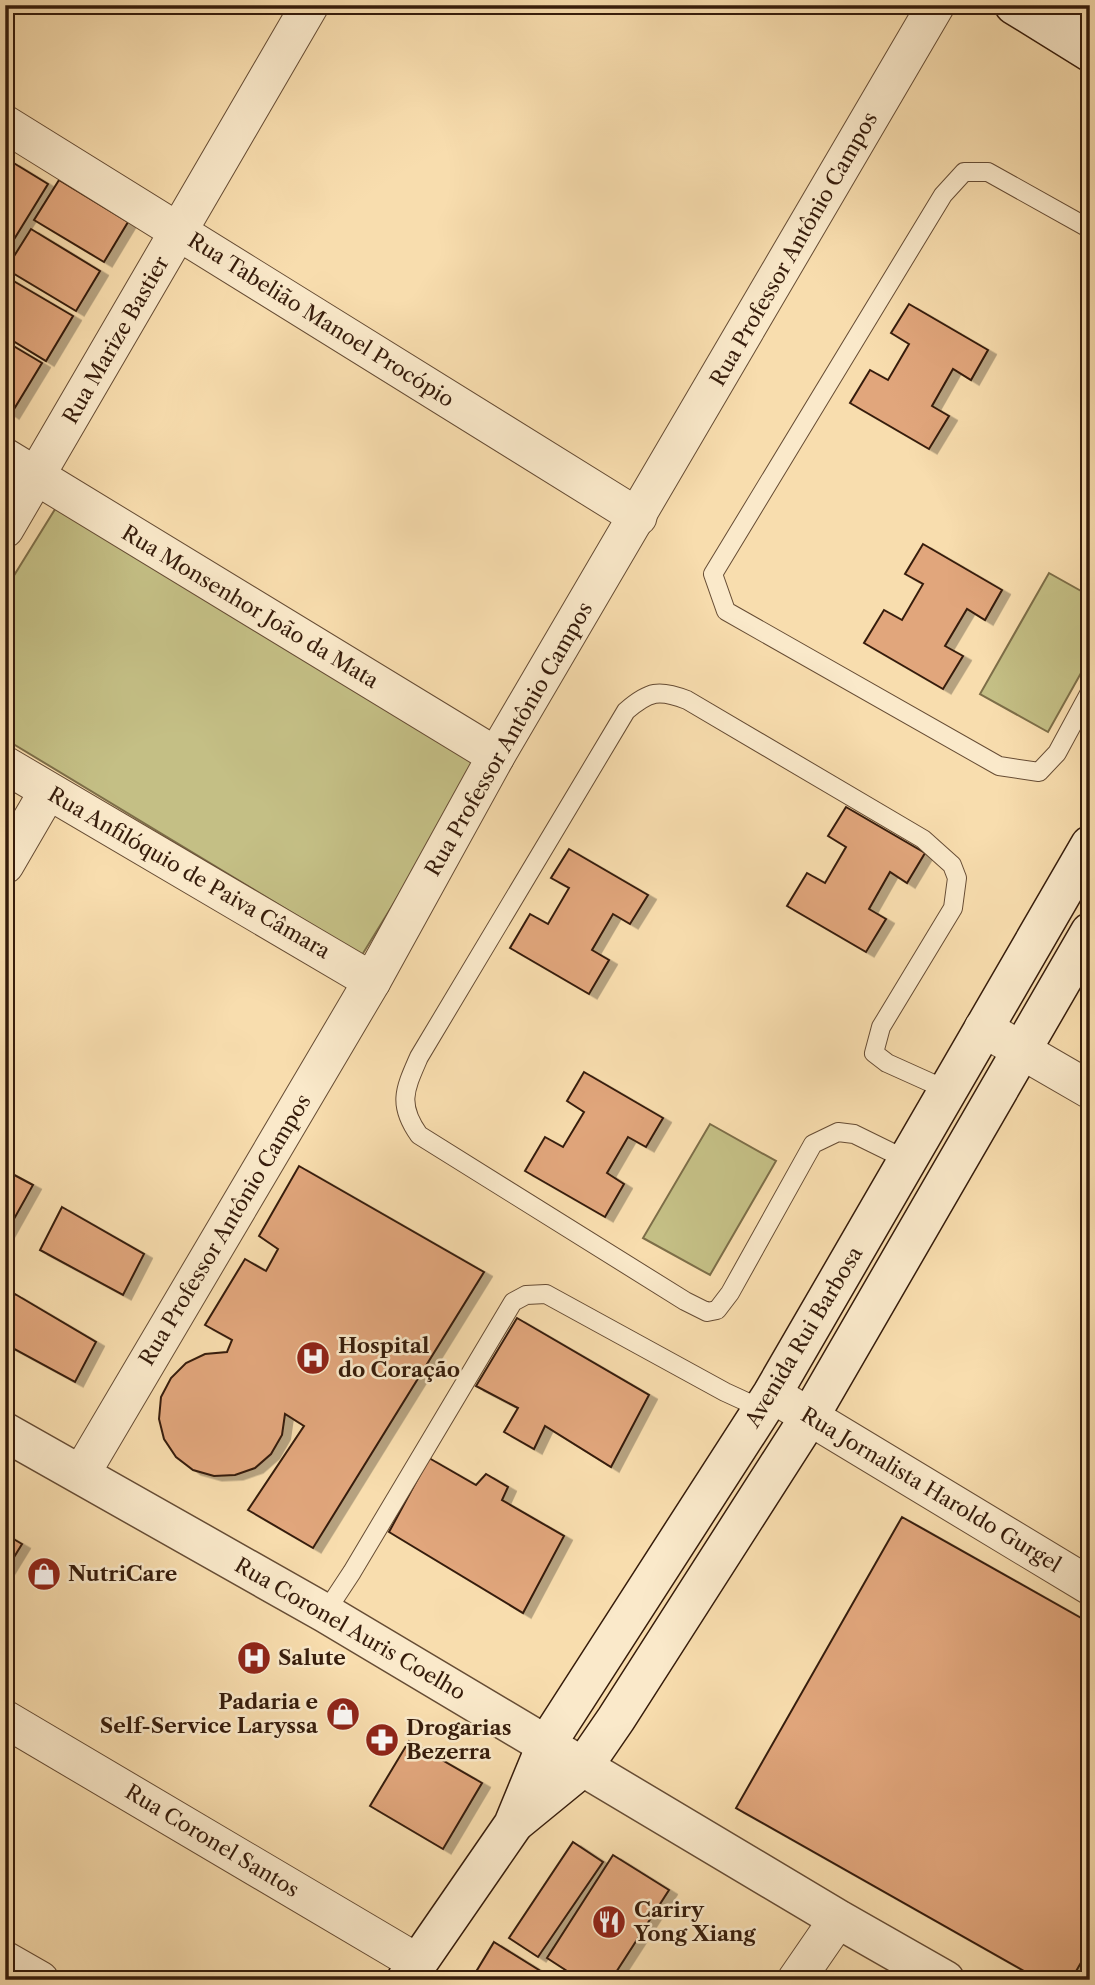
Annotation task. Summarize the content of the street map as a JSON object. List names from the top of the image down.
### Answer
{
  "streets": {
    "main road": ["Avenida Rui Barbosa", "Rua Coronel Auris Coelho"],
    "street": [
      "Rua Professor Antônio Campos",
      "Rua Tabelião Manoel Procópio",
      "Rua Marize Bastier",
      "Rua Monsenhor João da Mata",
      "Rua Anfilóquio de Paiva Câmara",
      "Rua Jornalista Haroldo Gurgel",
      "Rua Coronel Santos"
    ]
  },
  "crossings": [
    ["Rua Professor Antônio Campos", "Rua Tabelião Manoel Procópio"],
    ["Rua Professor Antônio Campos", "Rua Monsenhor João da Mata"],
    ["Rua Professor Antônio Campos", "Rua Anfilóquio de Paiva Câmara"],
    ["Rua Professor Antônio Campos", "Rua Coronel Auris Coelho"],
    ["Rua Tabelião Manoel Procópio", "Rua Marize Bastier"],
    ["Rua Marize Bastier", "Rua Monsenhor João da Mata"],
    ["Avenida Rui Barbosa", "Rua Jornalista Haroldo Gurgel"],
    ["Avenida Rui Barbosa", "Rua Coronel Auris Coelho"],
    ["Avenida Rui Barbosa", "Rua Coronel Santos"]
  ],
  "places": {
    "hospital": ["Hospital do Coração", "Salute"],
    "shop": ["NutriCare", "Padaria e Self-Service Laryssa"],
    "pharmacy": ["Drogarias Bezerra"],
    "restaurant": ["Cariry Yong Xiang"]
  }
}
